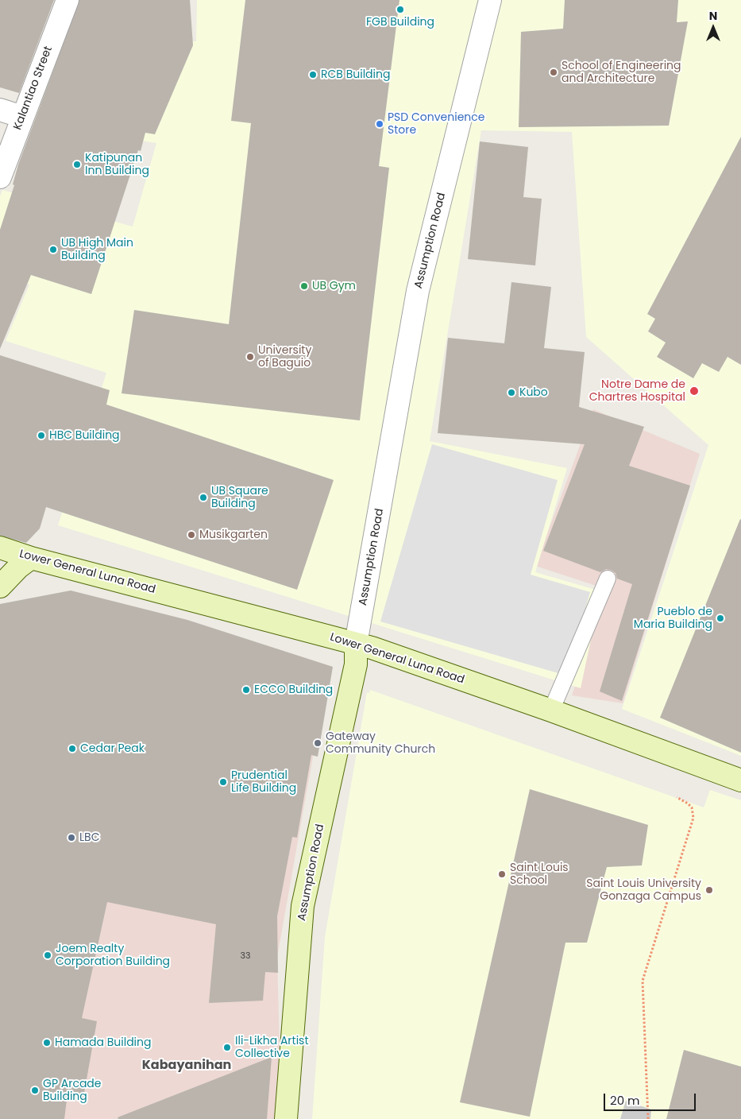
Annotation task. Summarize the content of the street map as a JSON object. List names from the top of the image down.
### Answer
{
  "streets": {
    "main road": ["Assumption Road", "Lower General Luna Road"],
    "street": ["Kalantiao Street"]
  },
  "crossings": [
    ["Assumption Road", "Lower General Luna Road"]
  ],
  "districts": ["Kabayanihan"],
  "places": [
    "FGB Building",
    "School of Engineering and Architecture",
    "RCB Building",
    "PSD Convenience Store",
    "Katipunan Inn Building",
    "UB High Main Building",
    "UB Gym",
    "University of Baguio",
    "Notre Dame de Chartres Hospital",
    "Kubo",
    "HBC Building",
    "UB Square Building",
    "Musikgarten",
    "Pueblo de Maria Building",
    "ECCO Building",
    "Gateway Community Church",
    "Cedar Peak",
    "Prudential Life Building",
    "LBC",
    "Saint Louis School",
    "Saint Louis University Gonzaga Campus",
    "Joem Realty Corporation Building",
    "Hamada Building",
    "Ili-Likha Artist Collective",
    "GP Arcade Building"
  ],
  "house_numbers": ["33"],
  "scale_bar": "20 m",
  "north": "top"
}
